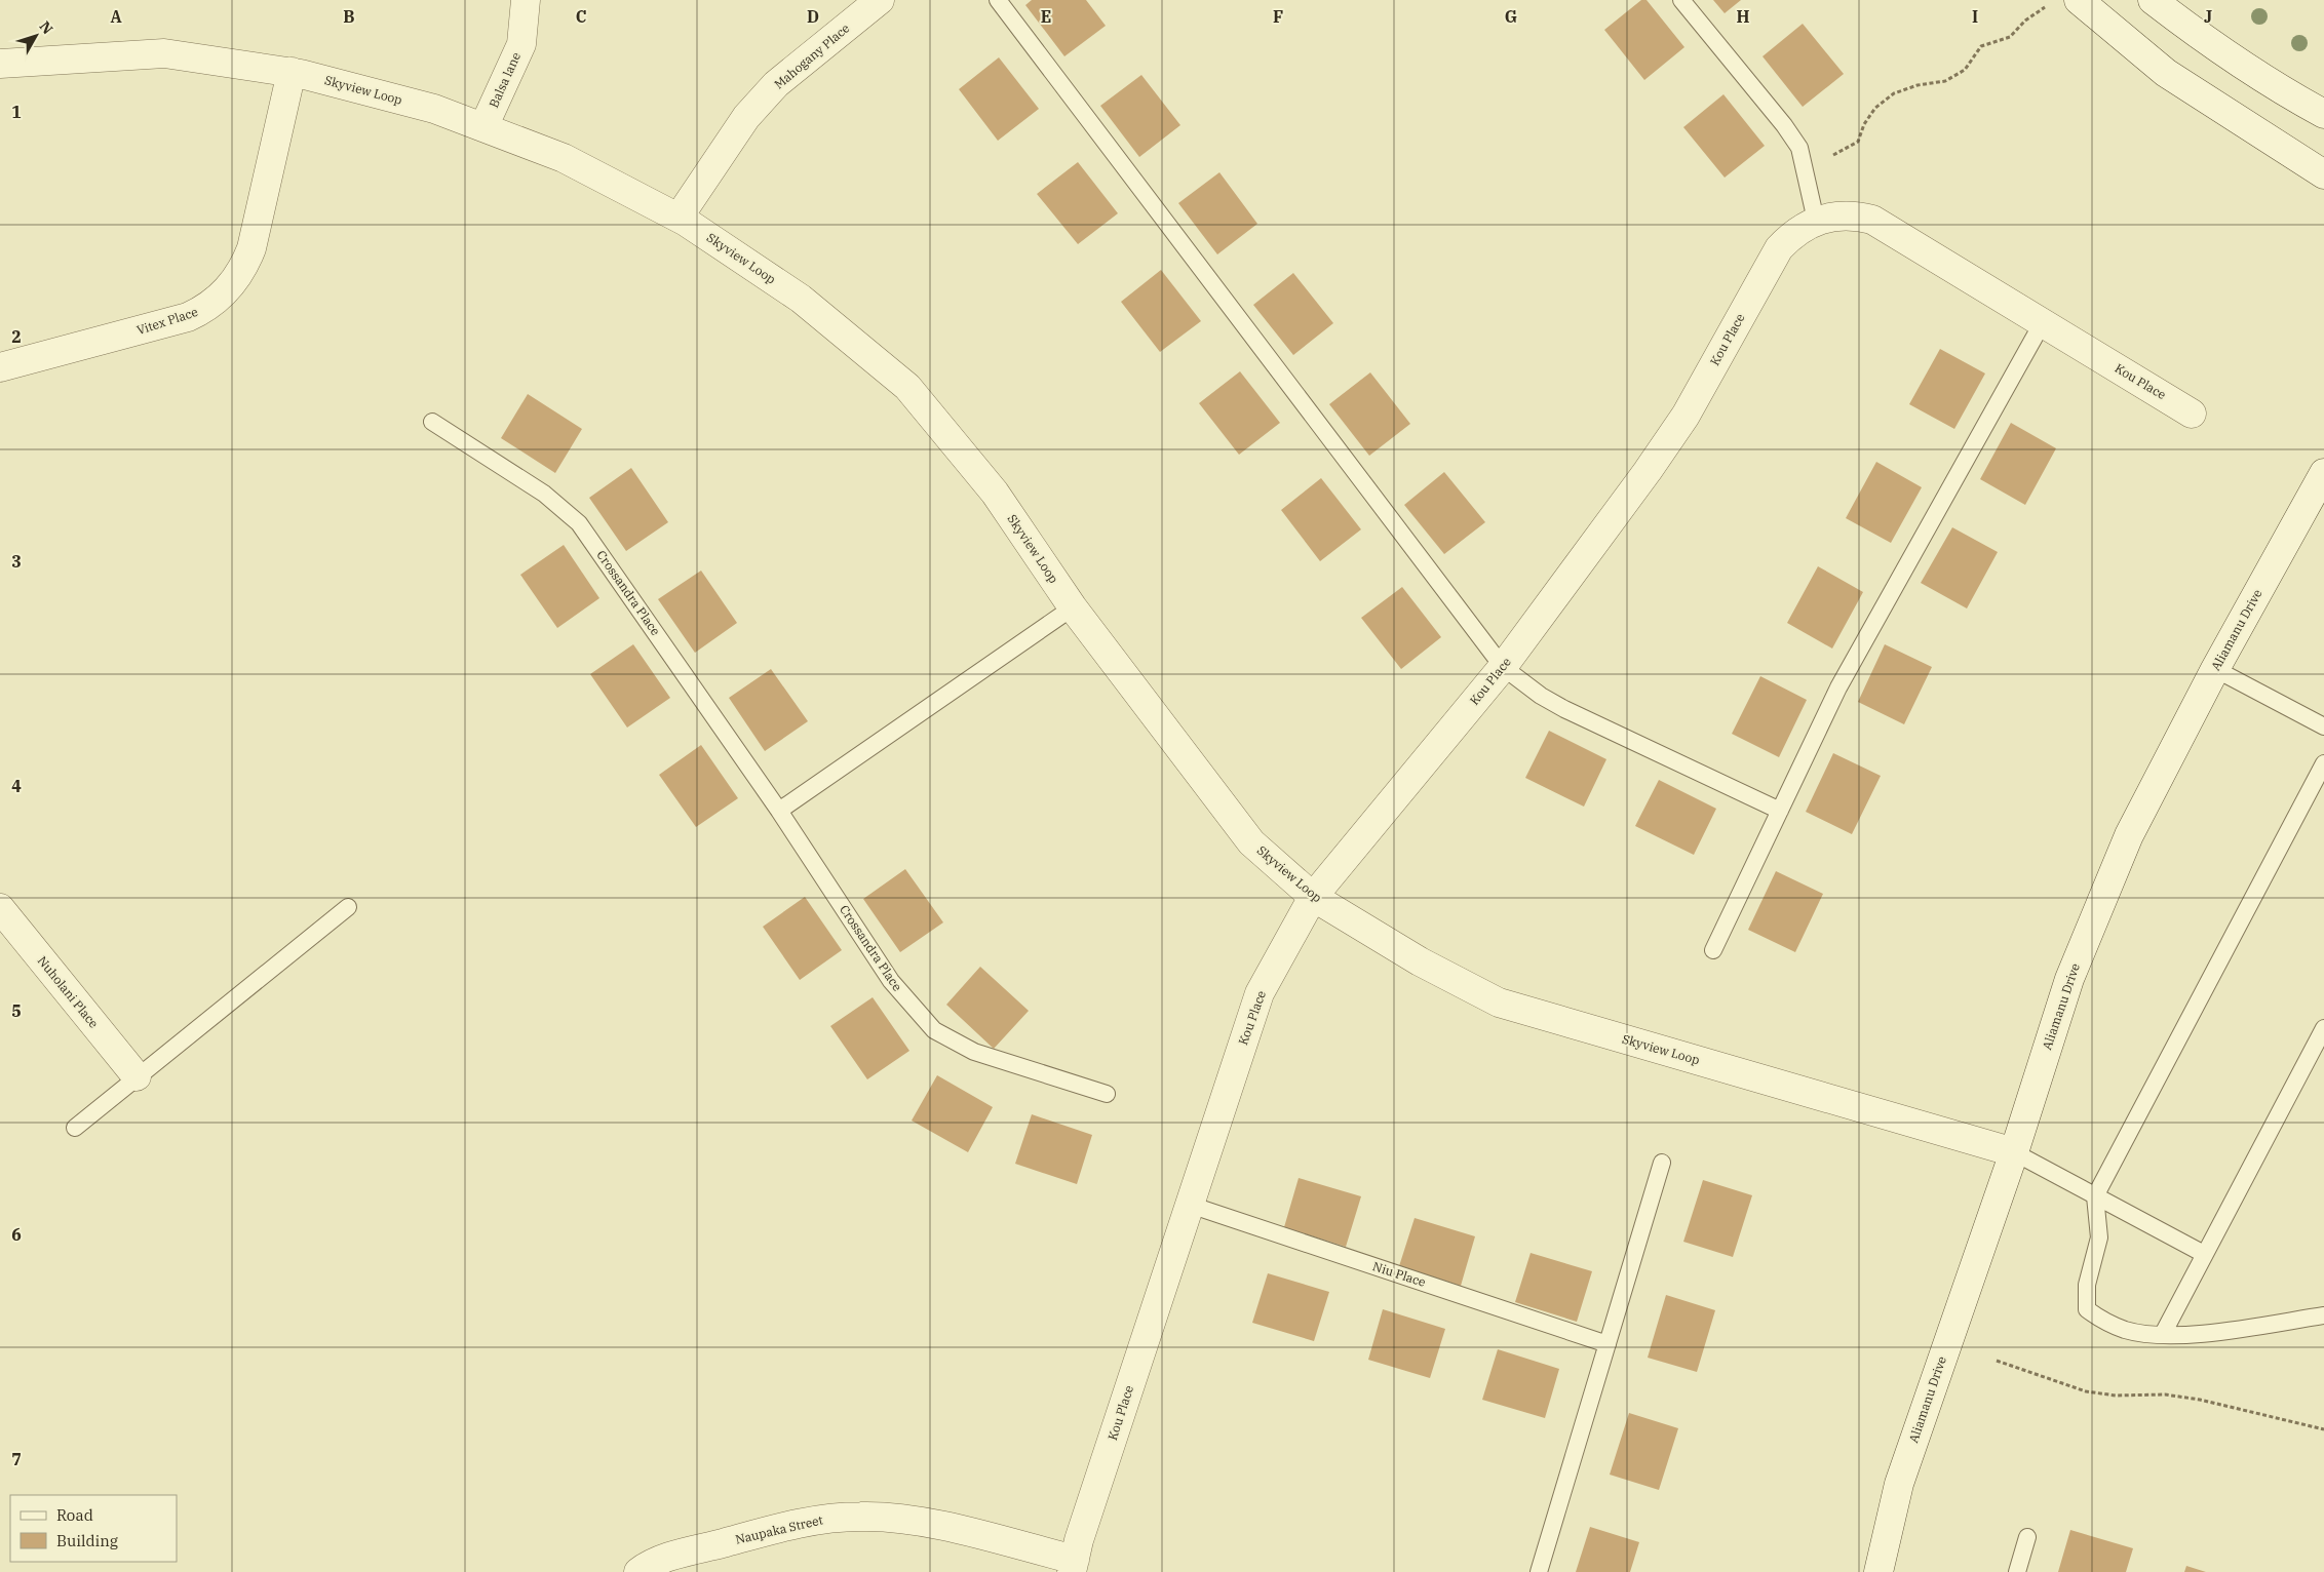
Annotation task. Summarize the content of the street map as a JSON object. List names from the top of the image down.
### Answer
{
  "streets": {
    "street": [
      "Mahogany Place",
      "Balsa lane",
      "Skyview Loop",
      "Vitex Place",
      "Kou Place",
      "Aliamanu Drive",
      "Nuholani Place",
      "Naupaka Street"
    ],
    "lane": ["Crossandra Place", "Niu Place"]
  },
  "crossings": [
    ["Mahogany Place", "Skyview Loop"],
    ["Balsa lane", "Skyview Loop"],
    ["Skyview Loop", "Vitex Place"],
    ["Skyview Loop", "Kou Place"],
    ["Skyview Loop", "Aliamanu Drive"],
    ["Kou Place", "Niu Place"],
    ["Kou Place", "Naupaka Street"]
  ],
  "legend": ["Road", "Building"],
  "north": "top right",
  "grid": {
    "columns": [
      "A",
      "B",
      "C",
      "D",
      "E",
      "F",
      "G",
      "H",
      "I",
      "J"
    ],
    "rows": [
      "1",
      "2",
      "3",
      "4",
      "5",
      "6",
      "7"
    ]
  }
}
